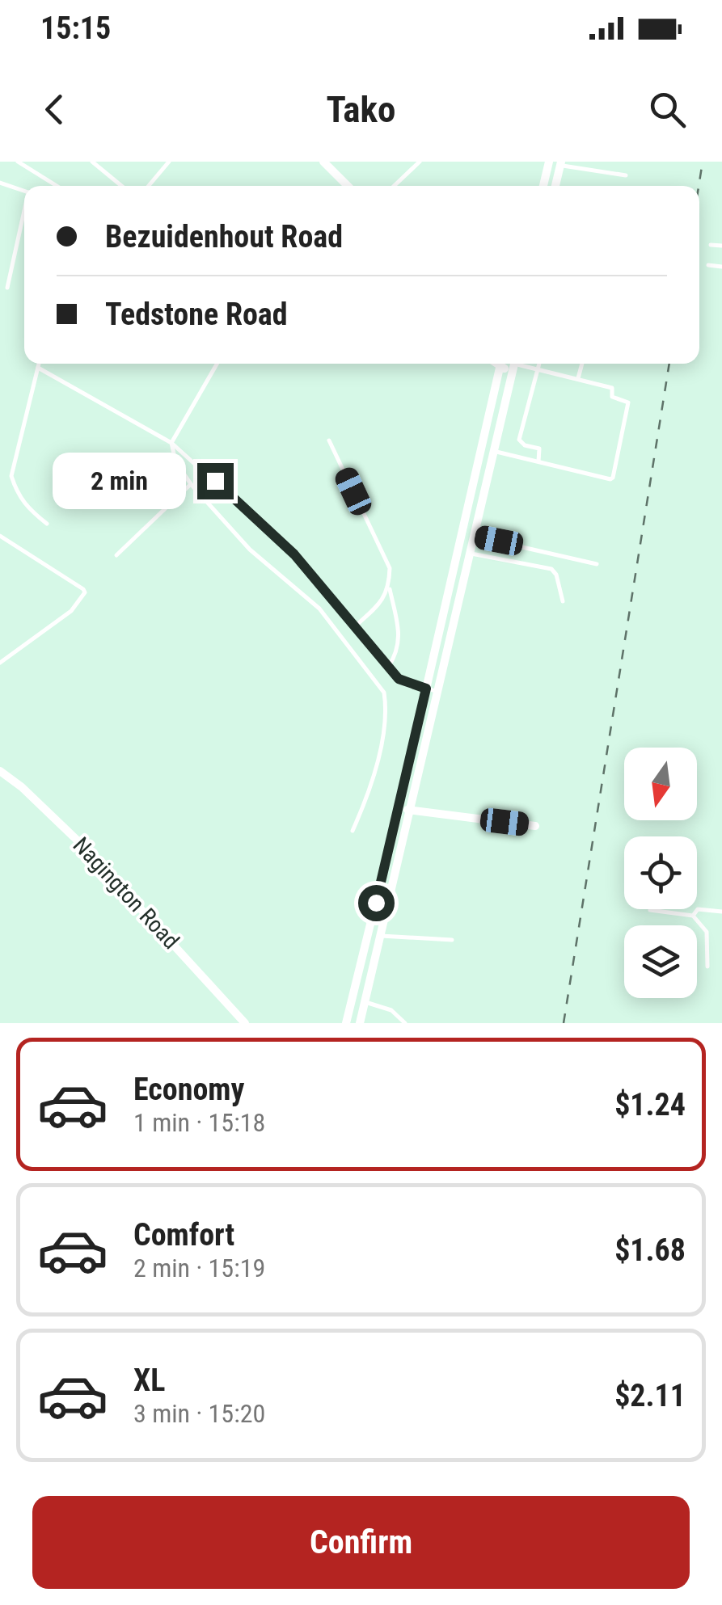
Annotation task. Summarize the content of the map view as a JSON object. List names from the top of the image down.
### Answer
{
  "streets": {
    "street": ["Nagington Road"]
  },
  "north": "bottom",
  "page": {
    "status": "15:15",
    "header": "Tako",
    "banner": ["Bezuidenhout Road", "Tedstone Road"],
    "bubble": "2 min",
    "list": [
      {
        "name": "Economy",
        "note": "1 min · 15:18",
        "value": "$1.24"
      },
      {
        "name": "Comfort",
        "note": "2 min · 15:19",
        "value": "$1.68"
      },
      {
        "name": "XL",
        "note": "3 min · 15:20",
        "value": "$2.11"
      }
    ],
    "buttons": "Confirm"
  }
}
